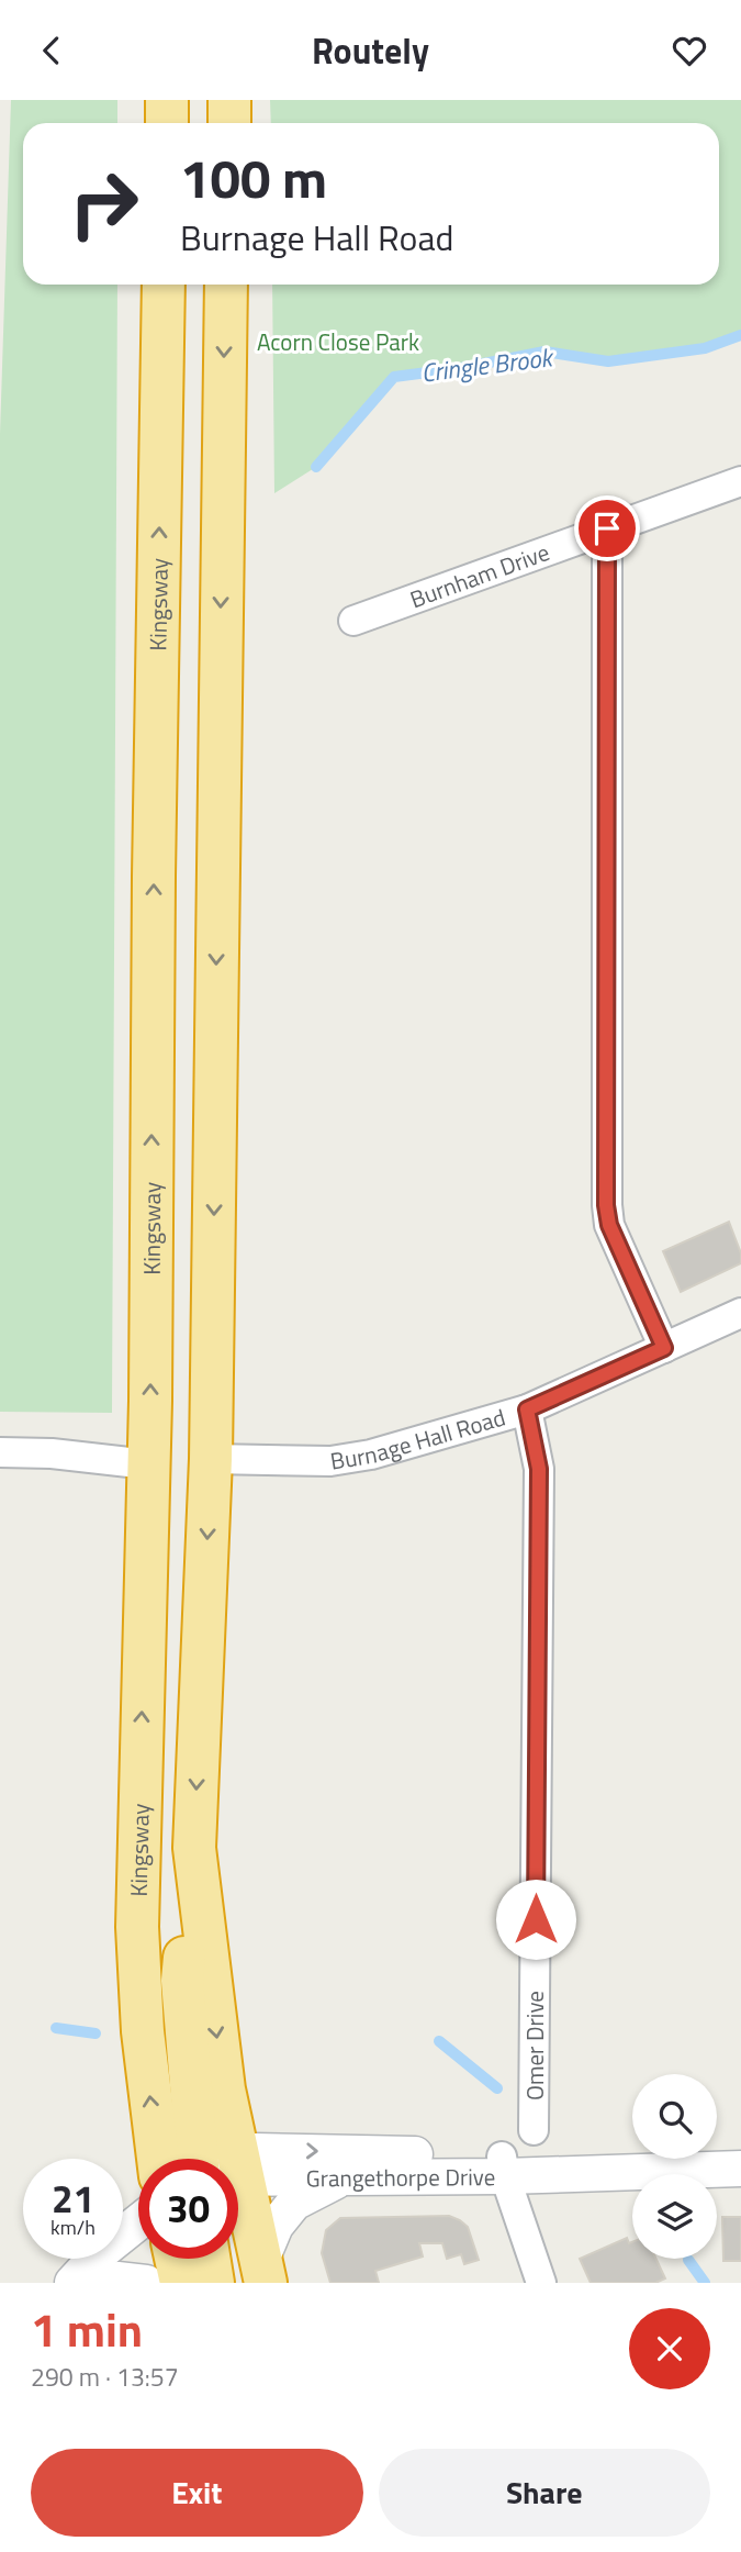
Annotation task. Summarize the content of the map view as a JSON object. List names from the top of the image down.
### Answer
{
  "streets": {
    "highway": ["Kingsway"],
    "street": [
      "Burnham Drive",
      "Burnage Hall Road",
      "Omer Drive",
      "Grangethorpe Drive"
    ]
  },
  "crossings": [
    ["Burnage Hall Road", "Omer Drive"]
  ],
  "water": ["Cringle Brook"],
  "parks": ["Acorn Close Park"],
  "page": {
    "header": "Routely",
    "turn": ["100 m", "Burnage Hall Road"],
    "speed": "21 km/h",
    "limit": "30",
    "heading": ["1 min", "290 m · 13:57"],
    "buttons": ["Exit", "Share"]
  }
}
